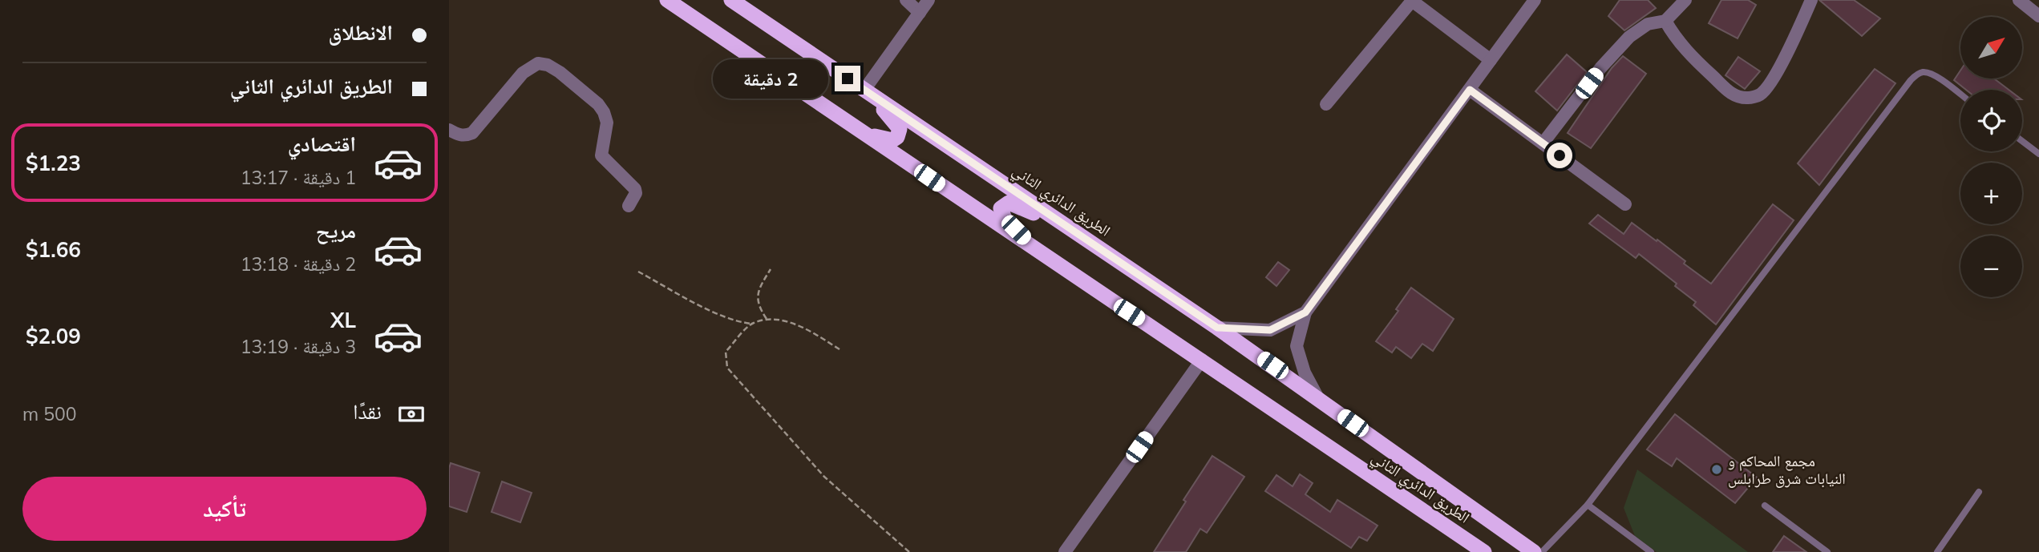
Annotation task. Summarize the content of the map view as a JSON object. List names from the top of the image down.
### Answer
{
  "streets": {
    "highway": ["الطريق الدائري الثاني"]
  },
  "places": ["مجمع المحاكم و النيابات شرق طرابلس"],
  "north": "top right",
  "page": {
    "banner": ["الانطلاق", "الطريق الدائري الثاني"],
    "map_buttons": ["+", "−"],
    "bubble": "2 دقيقة",
    "list": [
      {
        "name": "اقتصادي",
        "note": "1 دقيقة · 13:17",
        "value": "$1.23"
      },
      {
        "name": "مريح",
        "note": "2 دقيقة · 13:18",
        "value": "$1.66"
      },
      {
        "name": "XL",
        "note": "3 دقيقة · 13:19",
        "value": "$2.09"
      }
    ],
    "pay": ["نقدًا", "500 m"],
    "buttons": "تأكيد"
  }
}
